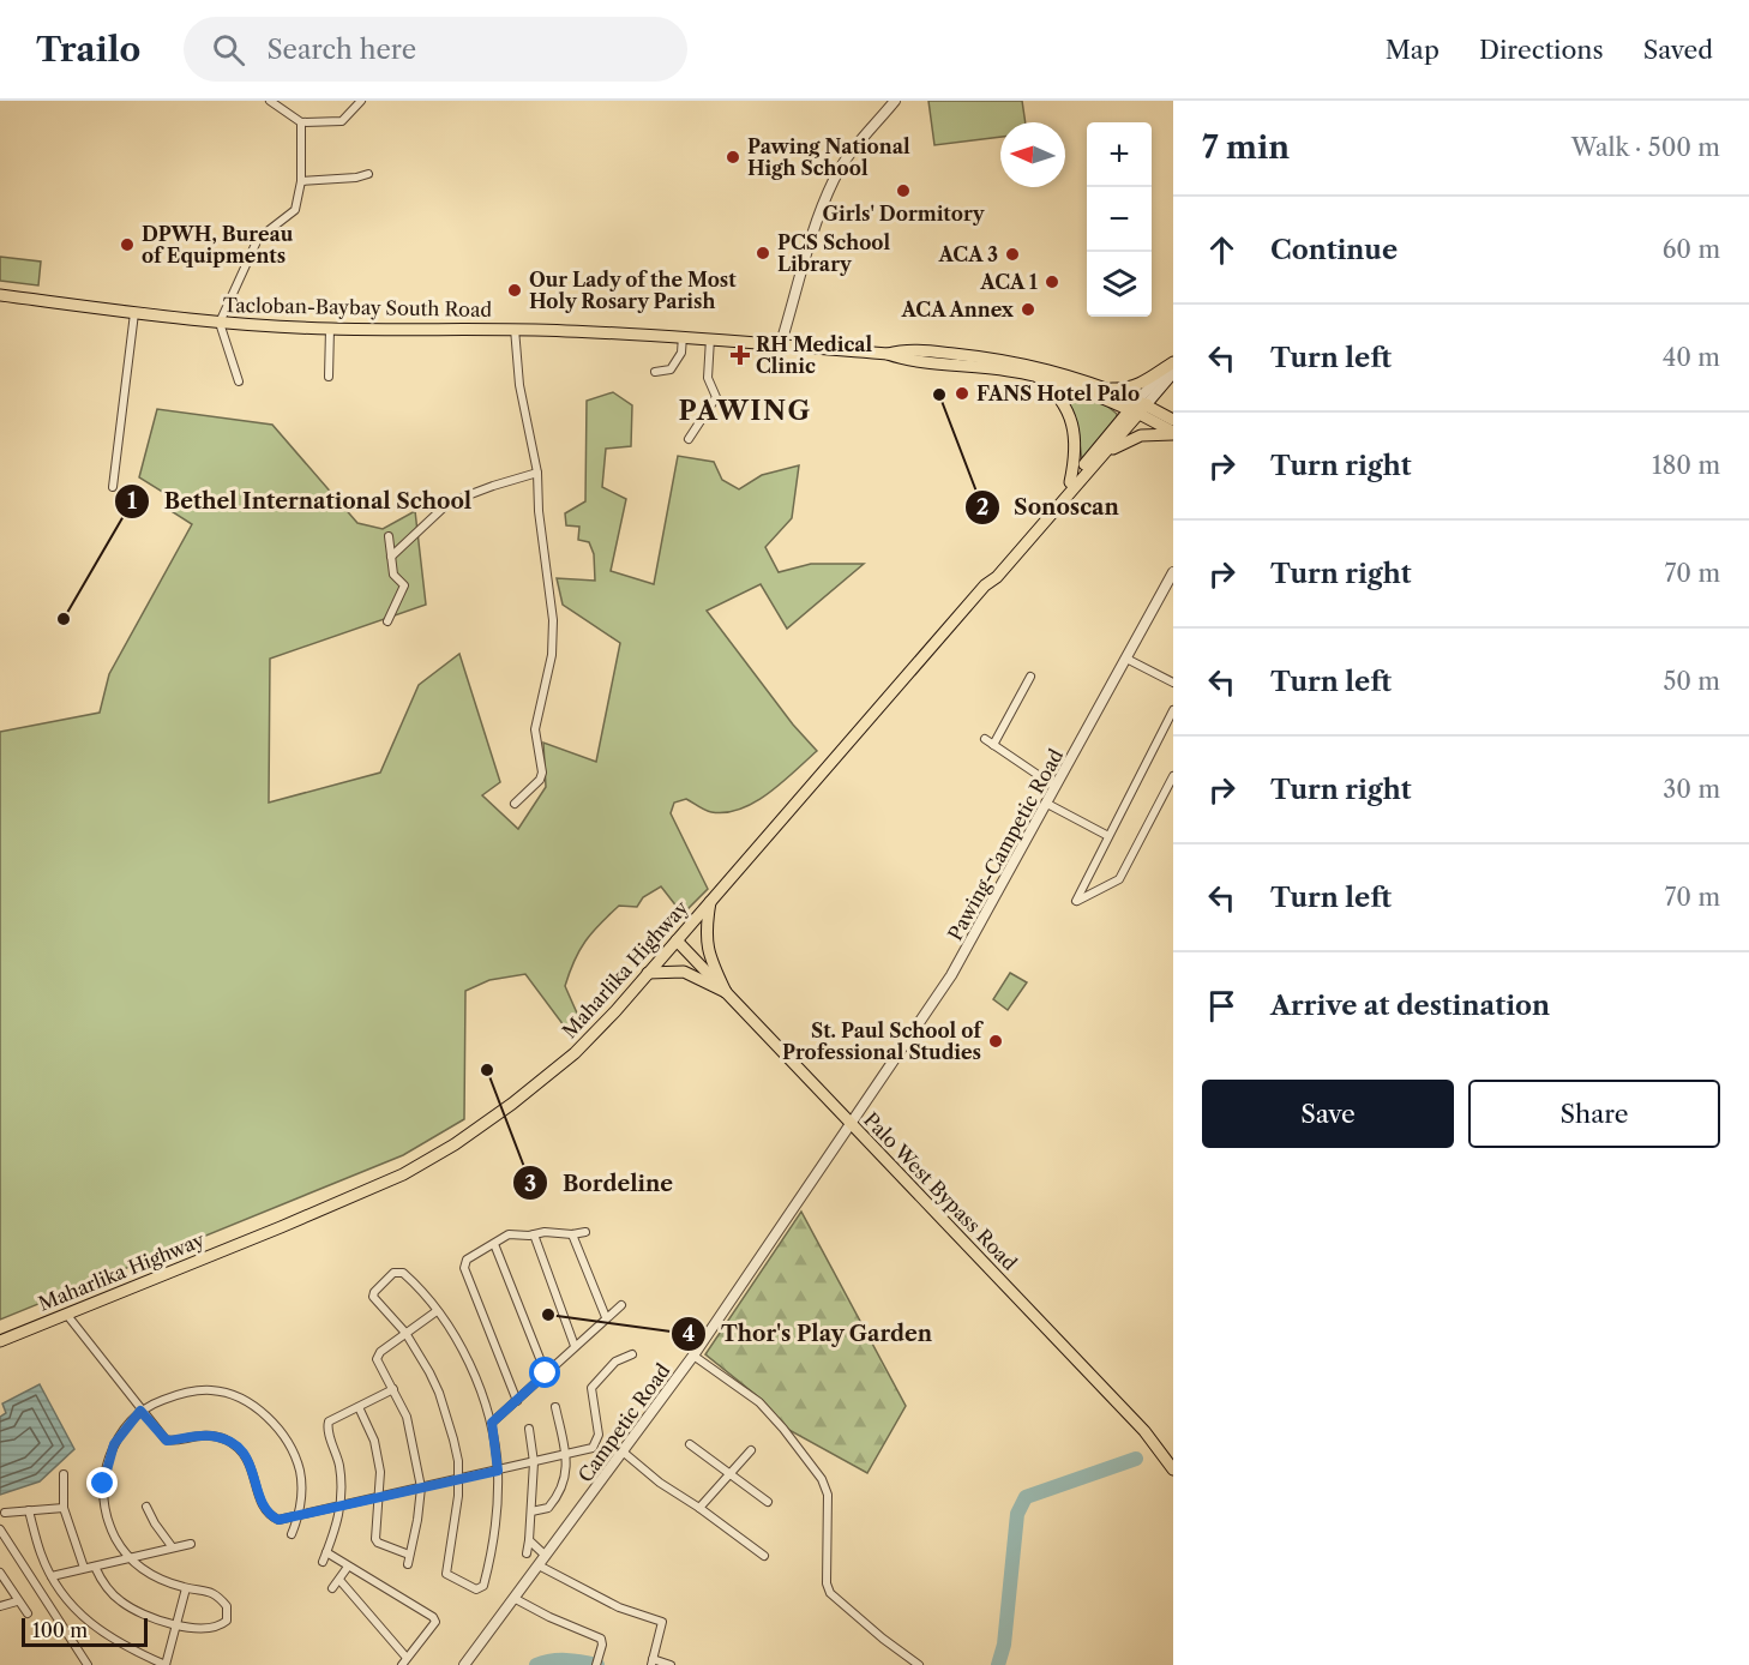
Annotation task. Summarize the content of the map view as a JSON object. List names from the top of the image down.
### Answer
{
  "streets": {
    "main road": ["Tacloban-Baybay South Road", "Maharlika Highway", "Palo West Bypass Road"],
    "street": ["Pawing-Campetic Road", "Campetic Road"]
  },
  "crossings": [
    ["Tacloban-Baybay South Road", "Maharlika Highway"],
    ["Pawing-Campetic Road", "Palo West Bypass Road"],
    ["Pawing-Campetic Road", "Campetic Road"],
    ["Maharlika Highway", "Palo West Bypass Road"],
    ["Palo West Bypass Road", "Campetic Road"]
  ],
  "districts": ["PAWING"],
  "places": {
    "other": [
      "Pawing National High School",
      "Girls' Dormitory",
      "DPWH, Bureau of Equipments",
      "PCS School Library",
      "ACA 3",
      "ACA 1",
      "Our Lady of the Most Holy Rosary Parish",
      "ACA Annex",
      "FANS Hotel Palo",
      "Sonoscan",
      "Bethel International School",
      "St. Paul School of Professional Studies",
      "Bordeline",
      "Thor's Play Garden"
    ],
    "health": ["RH Medical Clinic"]
  },
  "scale_bar": "100 m",
  "north": "left",
  "page": {
    "header": "Trailo",
    "search": "Search here",
    "nav": ["Map", "Directions", "Saved"],
    "heading": ["7 min", "Walk · 500 m"],
    "map_buttons": ["+", "−"],
    "list": [
      ["Continue", "60 m"],
      ["Turn left", "40 m"],
      ["Turn right", "180 m"],
      ["Turn right", "70 m"],
      ["Turn left", "50 m"],
      ["Turn right", "30 m"],
      ["Turn left", "70 m"],
      "Arrive at destination"
    ],
    "buttons": ["Save", "Share"],
    "scale": "100 m"
  }
}
